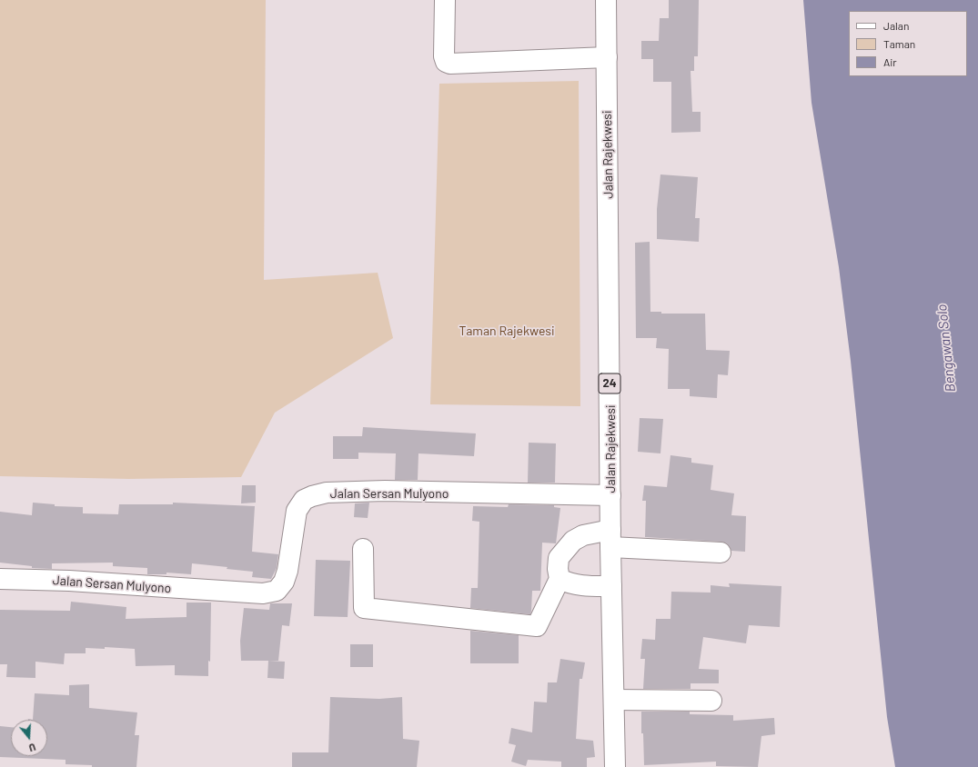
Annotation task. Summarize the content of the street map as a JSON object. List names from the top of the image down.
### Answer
{
  "streets": {
    "main road": ["Jalan Rajekwesi", "24", "Jalan Sersan Mulyono"]
  },
  "crossings": [
    ["Jalan Rajekwesi", "Jalan Sersan Mulyono"]
  ],
  "water": ["Bengawan Solo"],
  "parks": ["Taman Rajekwesi"],
  "legend": ["Jalan", "Taman", "Air"],
  "north": "bottom"
}
